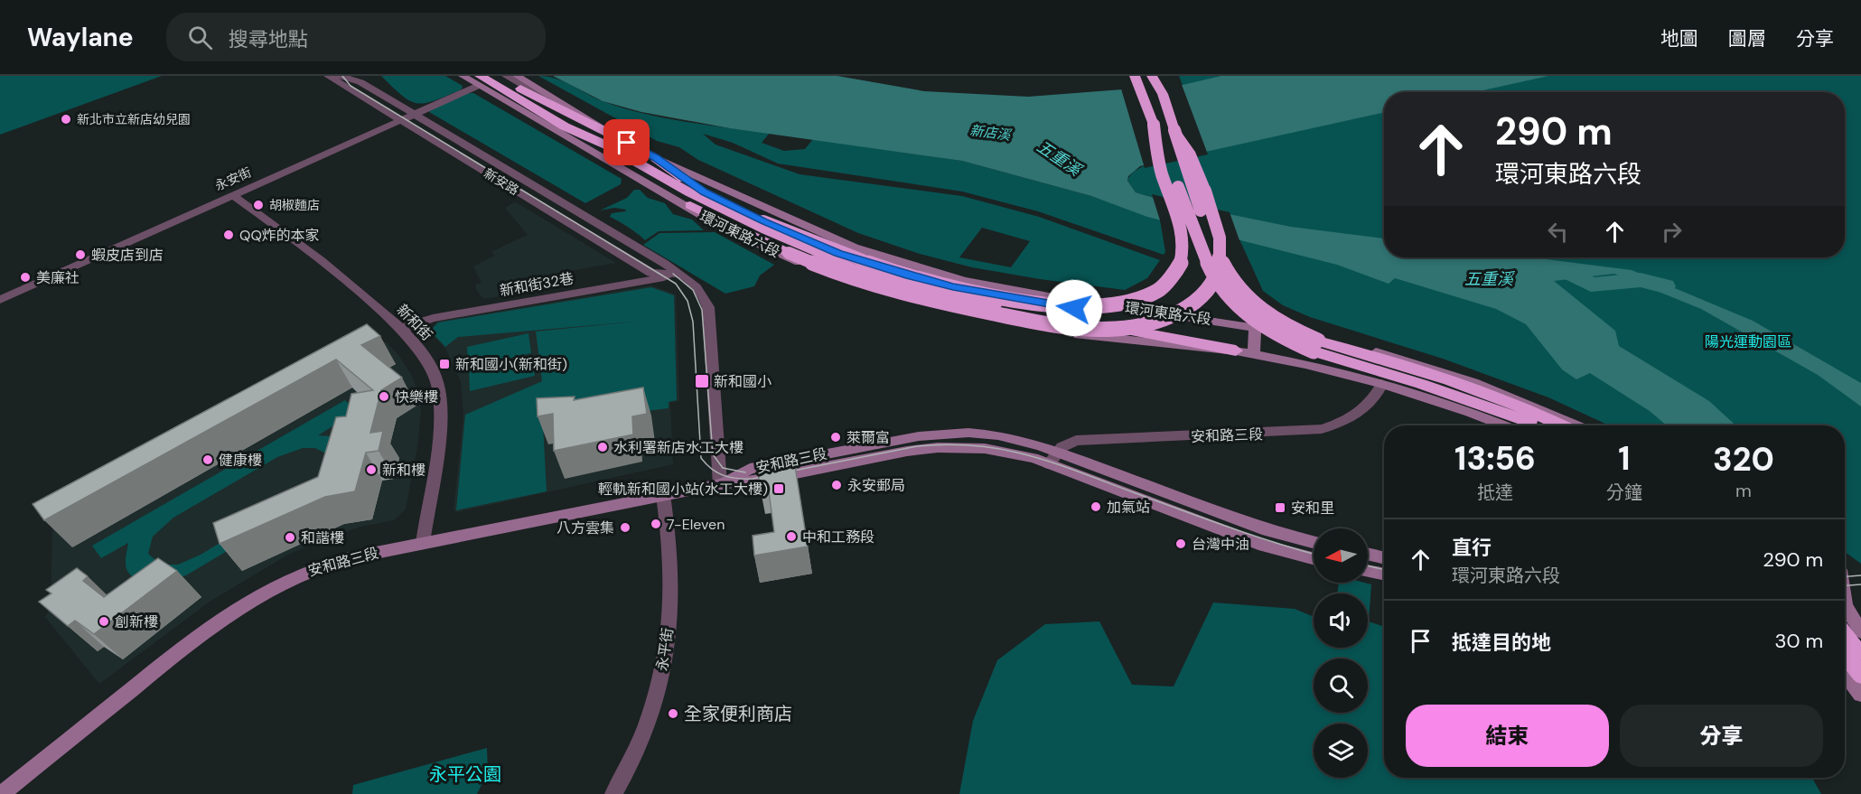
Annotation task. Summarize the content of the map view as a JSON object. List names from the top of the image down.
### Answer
{
  "streets": {
    "main road": ["環河東路六段", "安和路三段"],
    "street": [
      "永安街",
      "新安路",
      "新和街32巷",
      "新和街",
      "永平街"
    ]
  },
  "crossings": [
    ["永安街", "新安路"],
    ["永安街", "環河東路六段"],
    ["永安街", "新和街"],
    ["新安路", "新和街32巷"],
    ["新安路", "安和路三段"],
    ["環河東路六段", "安和路三段"],
    ["新和街32巷", "新和街"],
    ["新和街", "安和路三段"],
    ["安和路三段", "永平街"]
  ],
  "water": ["新店溪", "五重溪"],
  "parks": ["陽光運動園區", "永平公園"],
  "places": {
    "other": [
      "新北市立新店幼兒園",
      "胡椒麵店",
      "QQ炸的本家",
      "蝦皮店到店",
      "美廉社",
      "快樂樓",
      "萊爾富",
      "水利署新店水工大樓",
      "健康樓",
      "新和樓",
      "永安郵局",
      "加氣站",
      "7-Eleven",
      "八方雲集",
      "中和工務段",
      "和諧樓",
      "台灣中油",
      "創新樓",
      "全家便利商店"
    ],
    "transit": [
      "新和國小(新和街)",
      "新和國小",
      "輕軌新和國小站(水工大樓)",
      "安和里"
    ]
  },
  "north": "left",
  "page": {
    "header": "Waylane",
    "search": "搜尋地點",
    "nav": ["地圖", "圖層", "分享"],
    "turn": ["290 m", "環河東路六段"],
    "eta": [
      "13:56",
      "抵達",
      "1",
      "分鐘",
      "320",
      "m"
    ],
    "list": [
      {
        "name": "直行",
        "note": "環河東路六段",
        "value": "290 m"
      },
      {
        "name": "抵達目的地",
        "value": "30 m"
      }
    ],
    "buttons": ["結束", "分享"]
  }
}
